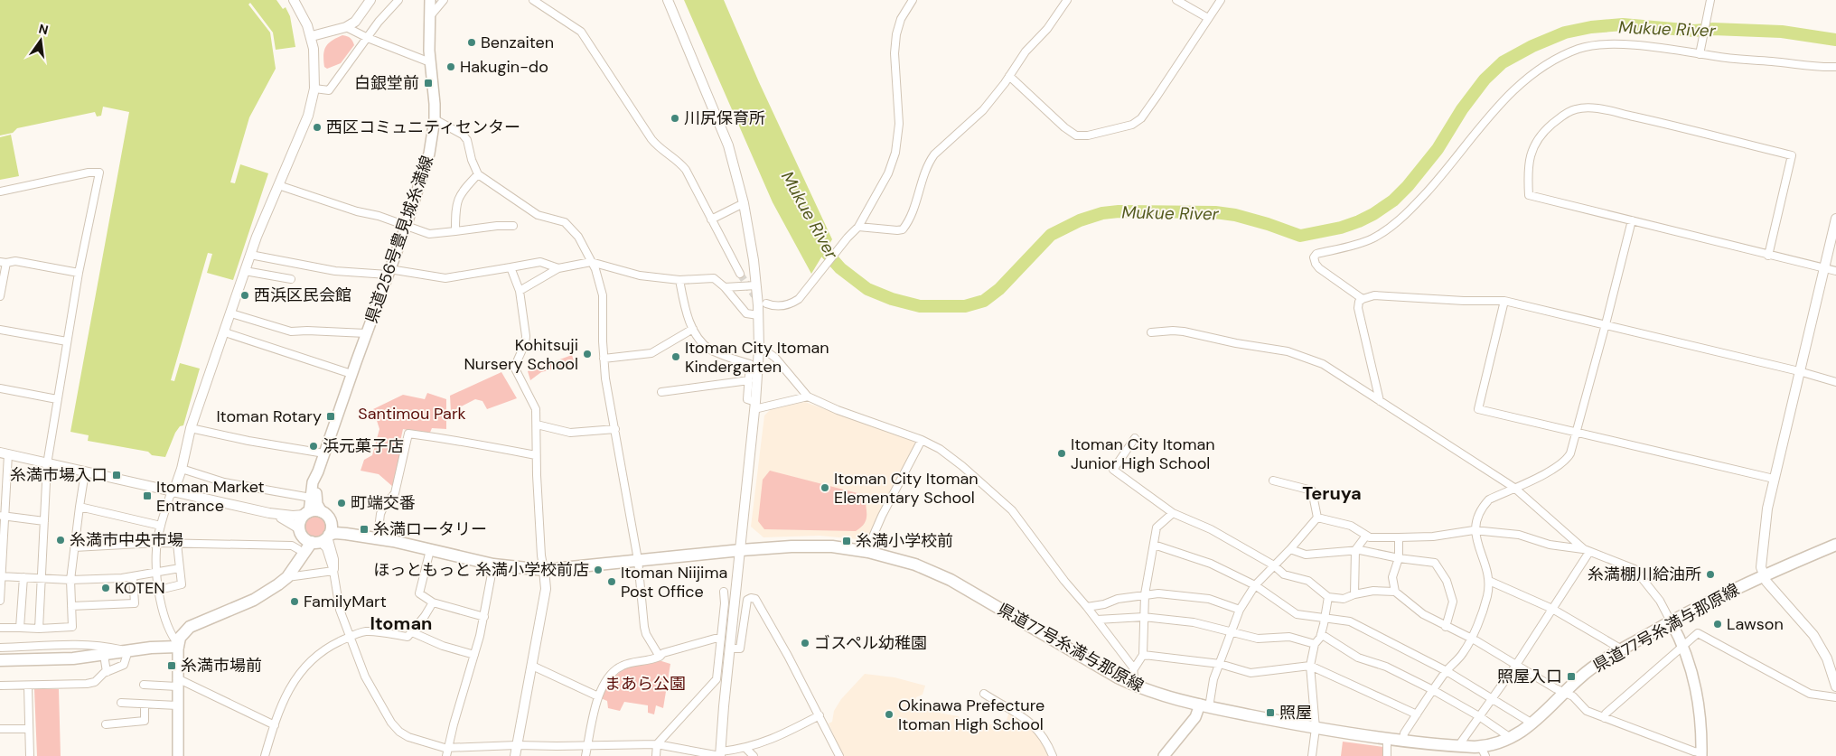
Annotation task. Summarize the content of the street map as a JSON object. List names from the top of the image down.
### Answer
{
  "streets": {
    "main road": ["県道256号豊見城糸満線", "県道77号糸満与那原線"]
  },
  "districts": ["Teruya", "Itoman"],
  "water": ["Mukue River"],
  "parks": ["Santimou Park", "まあら公園"],
  "places": {
    "other": [
      "Benzaiten",
      "Hakugin-do",
      "川尻保育所",
      "西区コミュニティセンター",
      "西浜区民会館",
      "Kohitsuji Nursery School",
      "Itoman City Itoman Kindergarten",
      "浜元菓子店",
      "Itoman City Itoman Junior High School",
      "Itoman City Itoman Elementary School",
      "町端交番",
      "糸満市中央市場",
      "ほっともっと 糸満小学校前店",
      "糸満棚川給油所",
      "Itoman Niijima Post Office",
      "KOTEN",
      "FamilyMart",
      "Lawson",
      "ゴスペル幼稚園",
      "Okinawa Prefecture Itoman High School"
    ],
    "transit": [
      "白銀堂前",
      "Itoman Rotary",
      "糸満市場入口",
      "Itoman Market Entrance",
      "糸満ロータリー",
      "糸満小学校前",
      "糸満市場前",
      "照屋入口",
      "照屋"
    ]
  },
  "north": "top"
}
